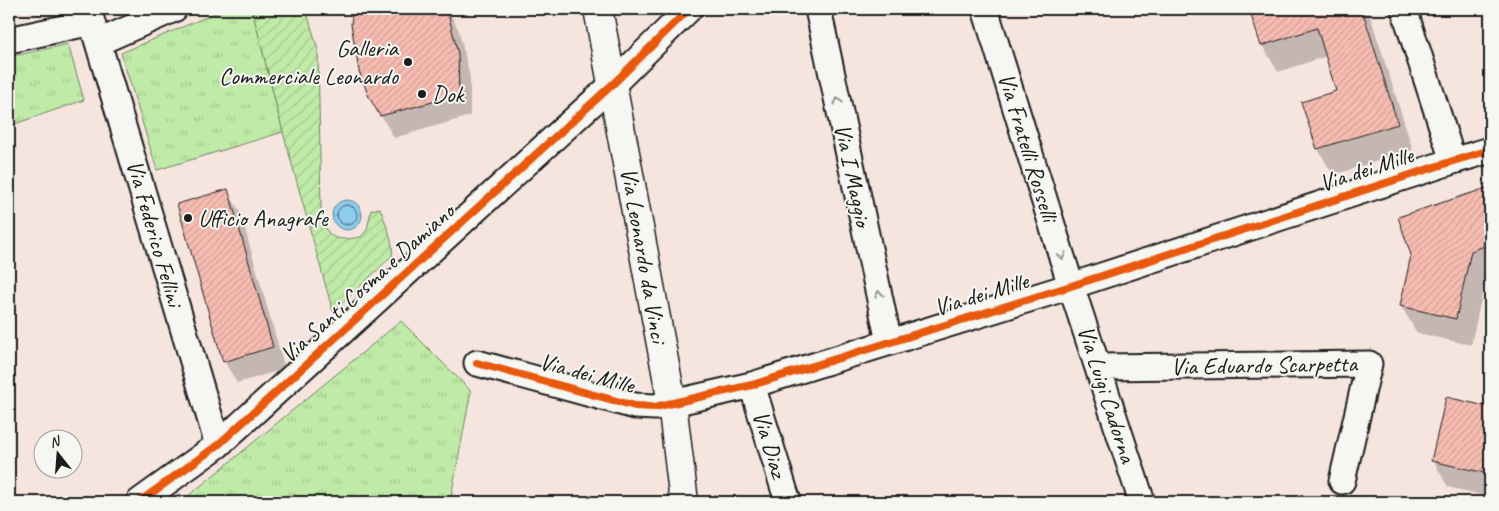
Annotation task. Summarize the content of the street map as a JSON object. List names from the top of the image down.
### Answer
{
  "streets": {
    "street": [
      "Via Fratelli Rosselli",
      "Via dei Mille",
      "Via I Maggio",
      "Via Federico Fellini",
      "Via Leonardo da Vinci",
      "Via Santi Cosma e Damiano",
      "Via Eduardo Scarpetta",
      "Via Luigi Cadorna",
      "Via Diaz"
    ]
  },
  "crossings": [
    ["Via Fratelli Rosselli", "Via dei Mille"],
    ["Via Fratelli Rosselli", "Via Luigi Cadorna"],
    ["Via dei Mille", "Via I Maggio"],
    ["Via dei Mille", "Via Leonardo da Vinci"],
    ["Via dei Mille", "Via Luigi Cadorna"],
    ["Via dei Mille", "Via Diaz"],
    ["Via Federico Fellini", "Via Santi Cosma e Damiano"],
    ["Via Leonardo da Vinci", "Via Santi Cosma e Damiano"],
    ["Via Eduardo Scarpetta", "Via Luigi Cadorna"]
  ],
  "one_way": ["Via Fratelli Rosselli", "Via I Maggio"],
  "places": ["Galleria Commerciale Leonardo", "Dok", "Ufficio Anagrafe"],
  "north": "top"
}
